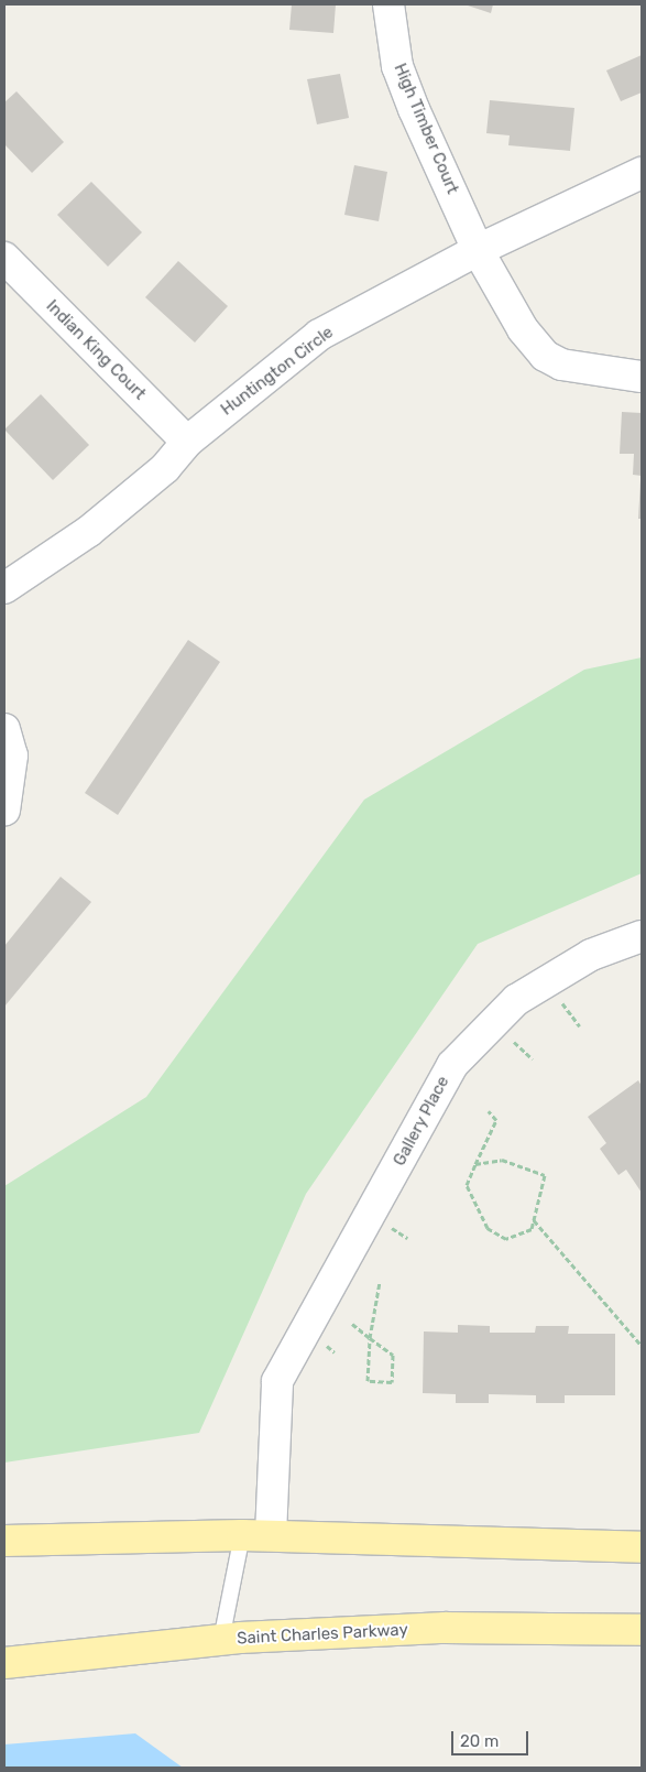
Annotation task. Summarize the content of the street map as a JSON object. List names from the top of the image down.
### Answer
{
  "streets": {
    "main road": ["Saint Charles Parkway"],
    "street": [
      "High Timber Court",
      "Indian King Court",
      "Huntington Circle",
      "Gallery Place"
    ]
  },
  "crossings": [
    ["High Timber Court", "Huntington Circle"],
    ["Indian King Court", "Huntington Circle"]
  ],
  "scale_bar": "20 m"
}
